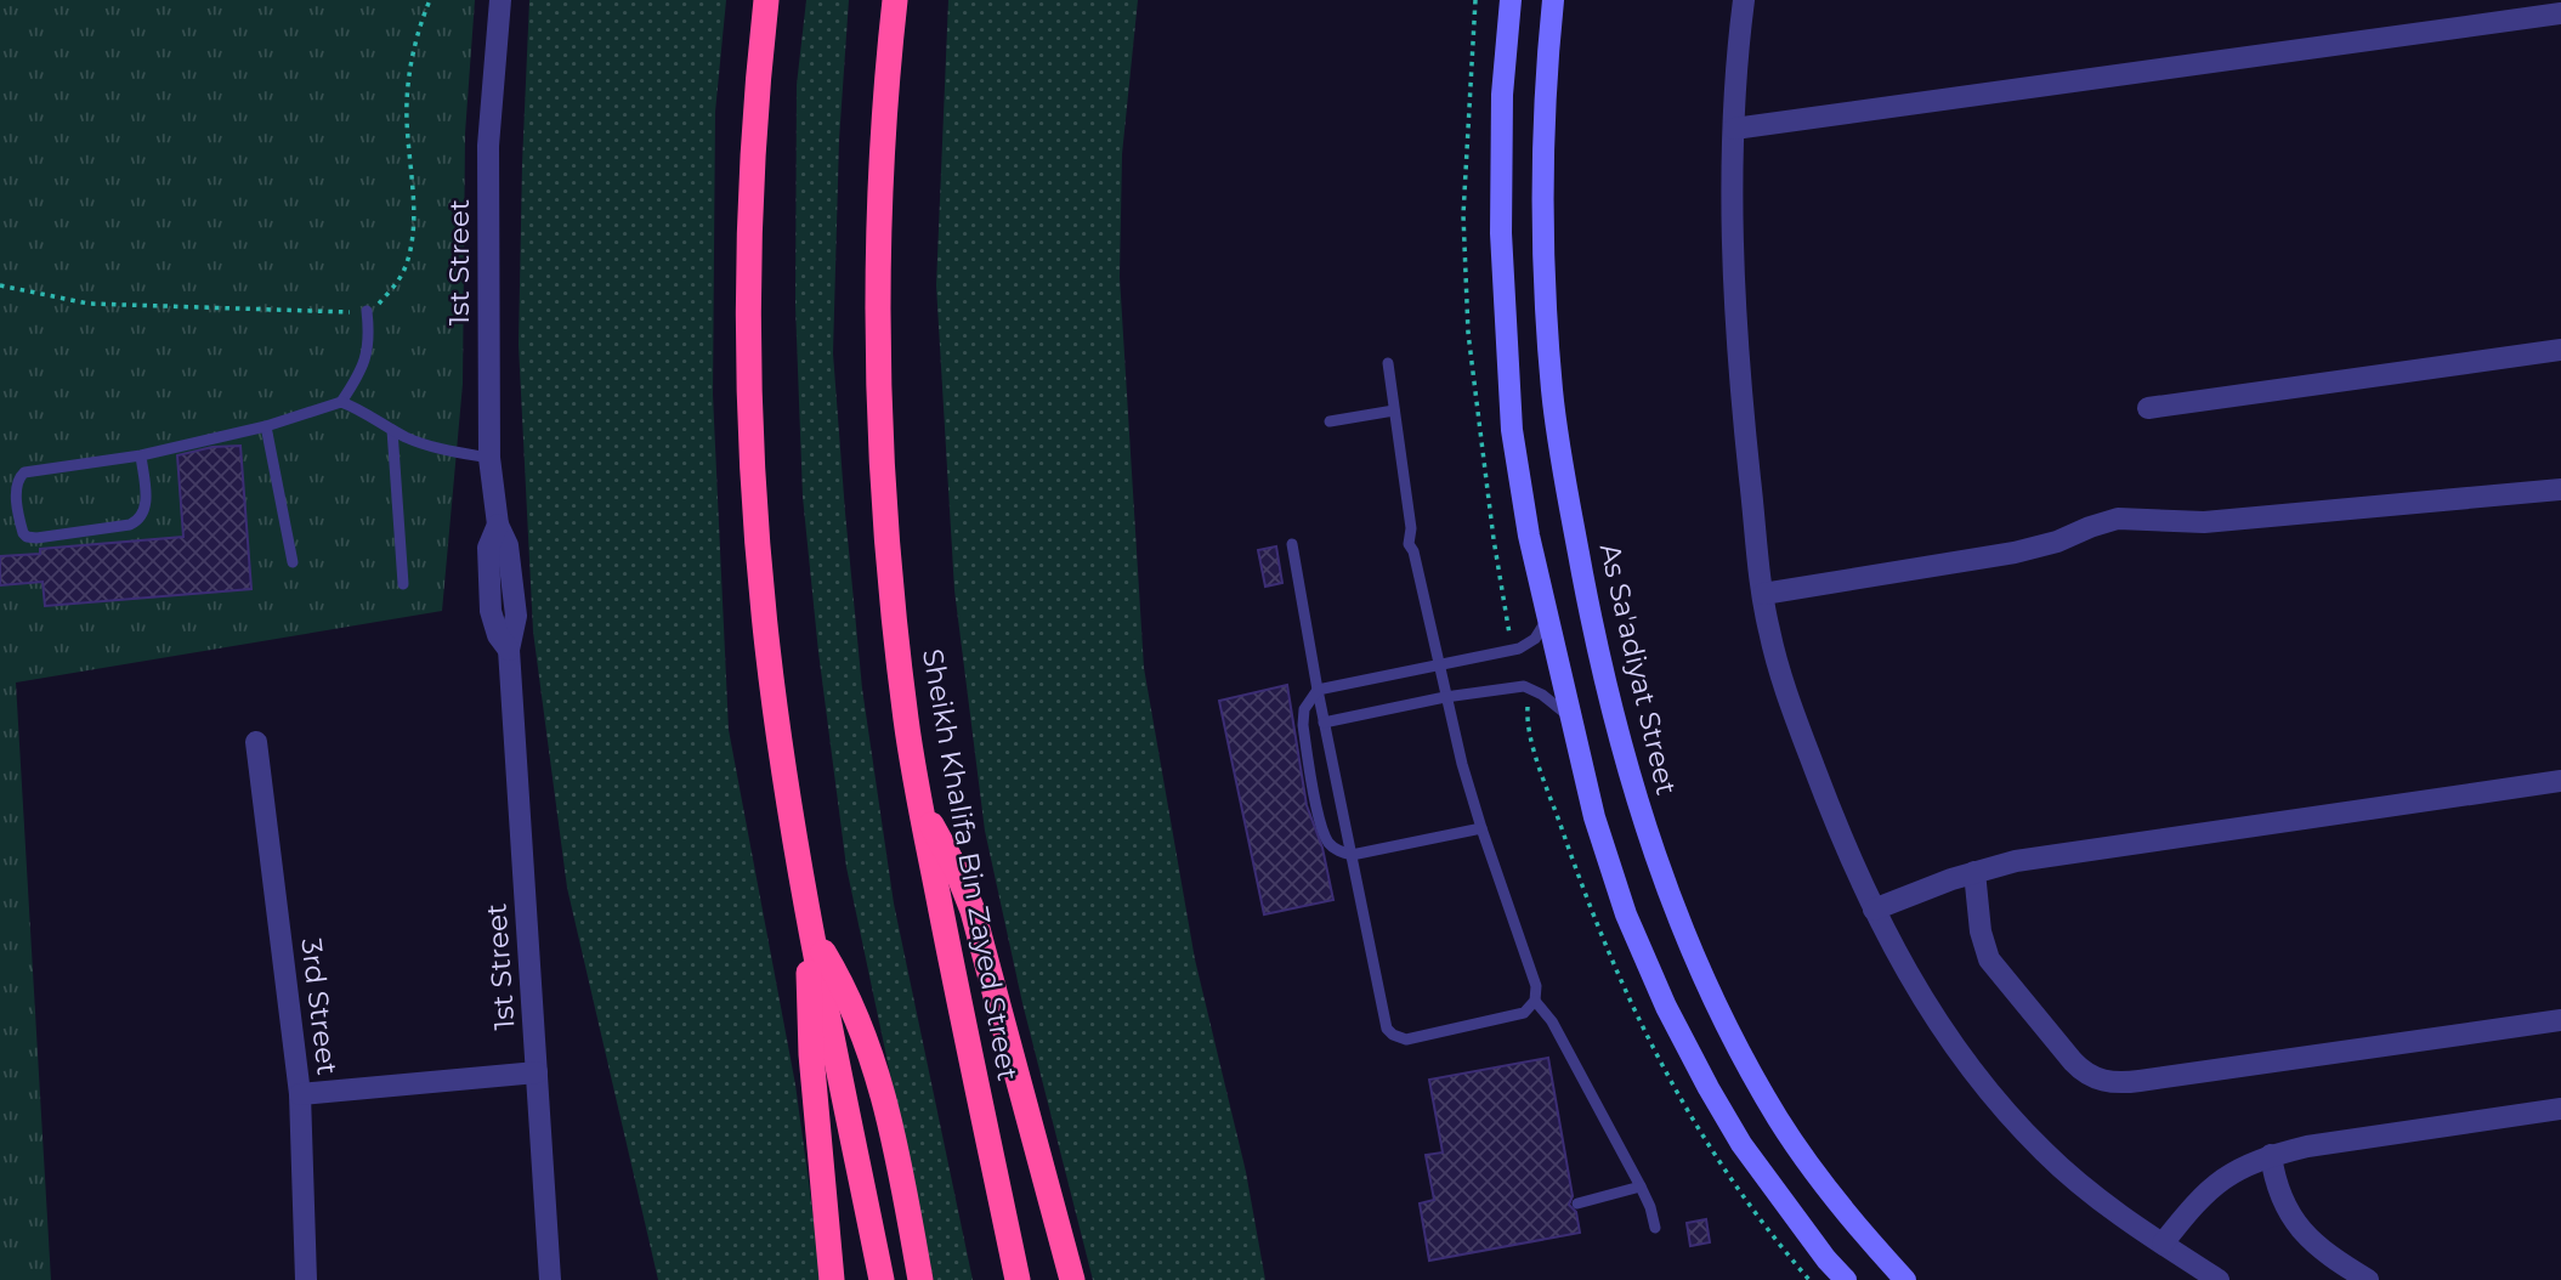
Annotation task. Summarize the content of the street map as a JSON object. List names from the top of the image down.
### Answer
{
  "streets": {
    "highway": ["Sheikh Khalifa Bin Zayed Street"],
    "street": ["1st Street", "As Sa'adiyat Street", "3rd Street"]
  }
}
